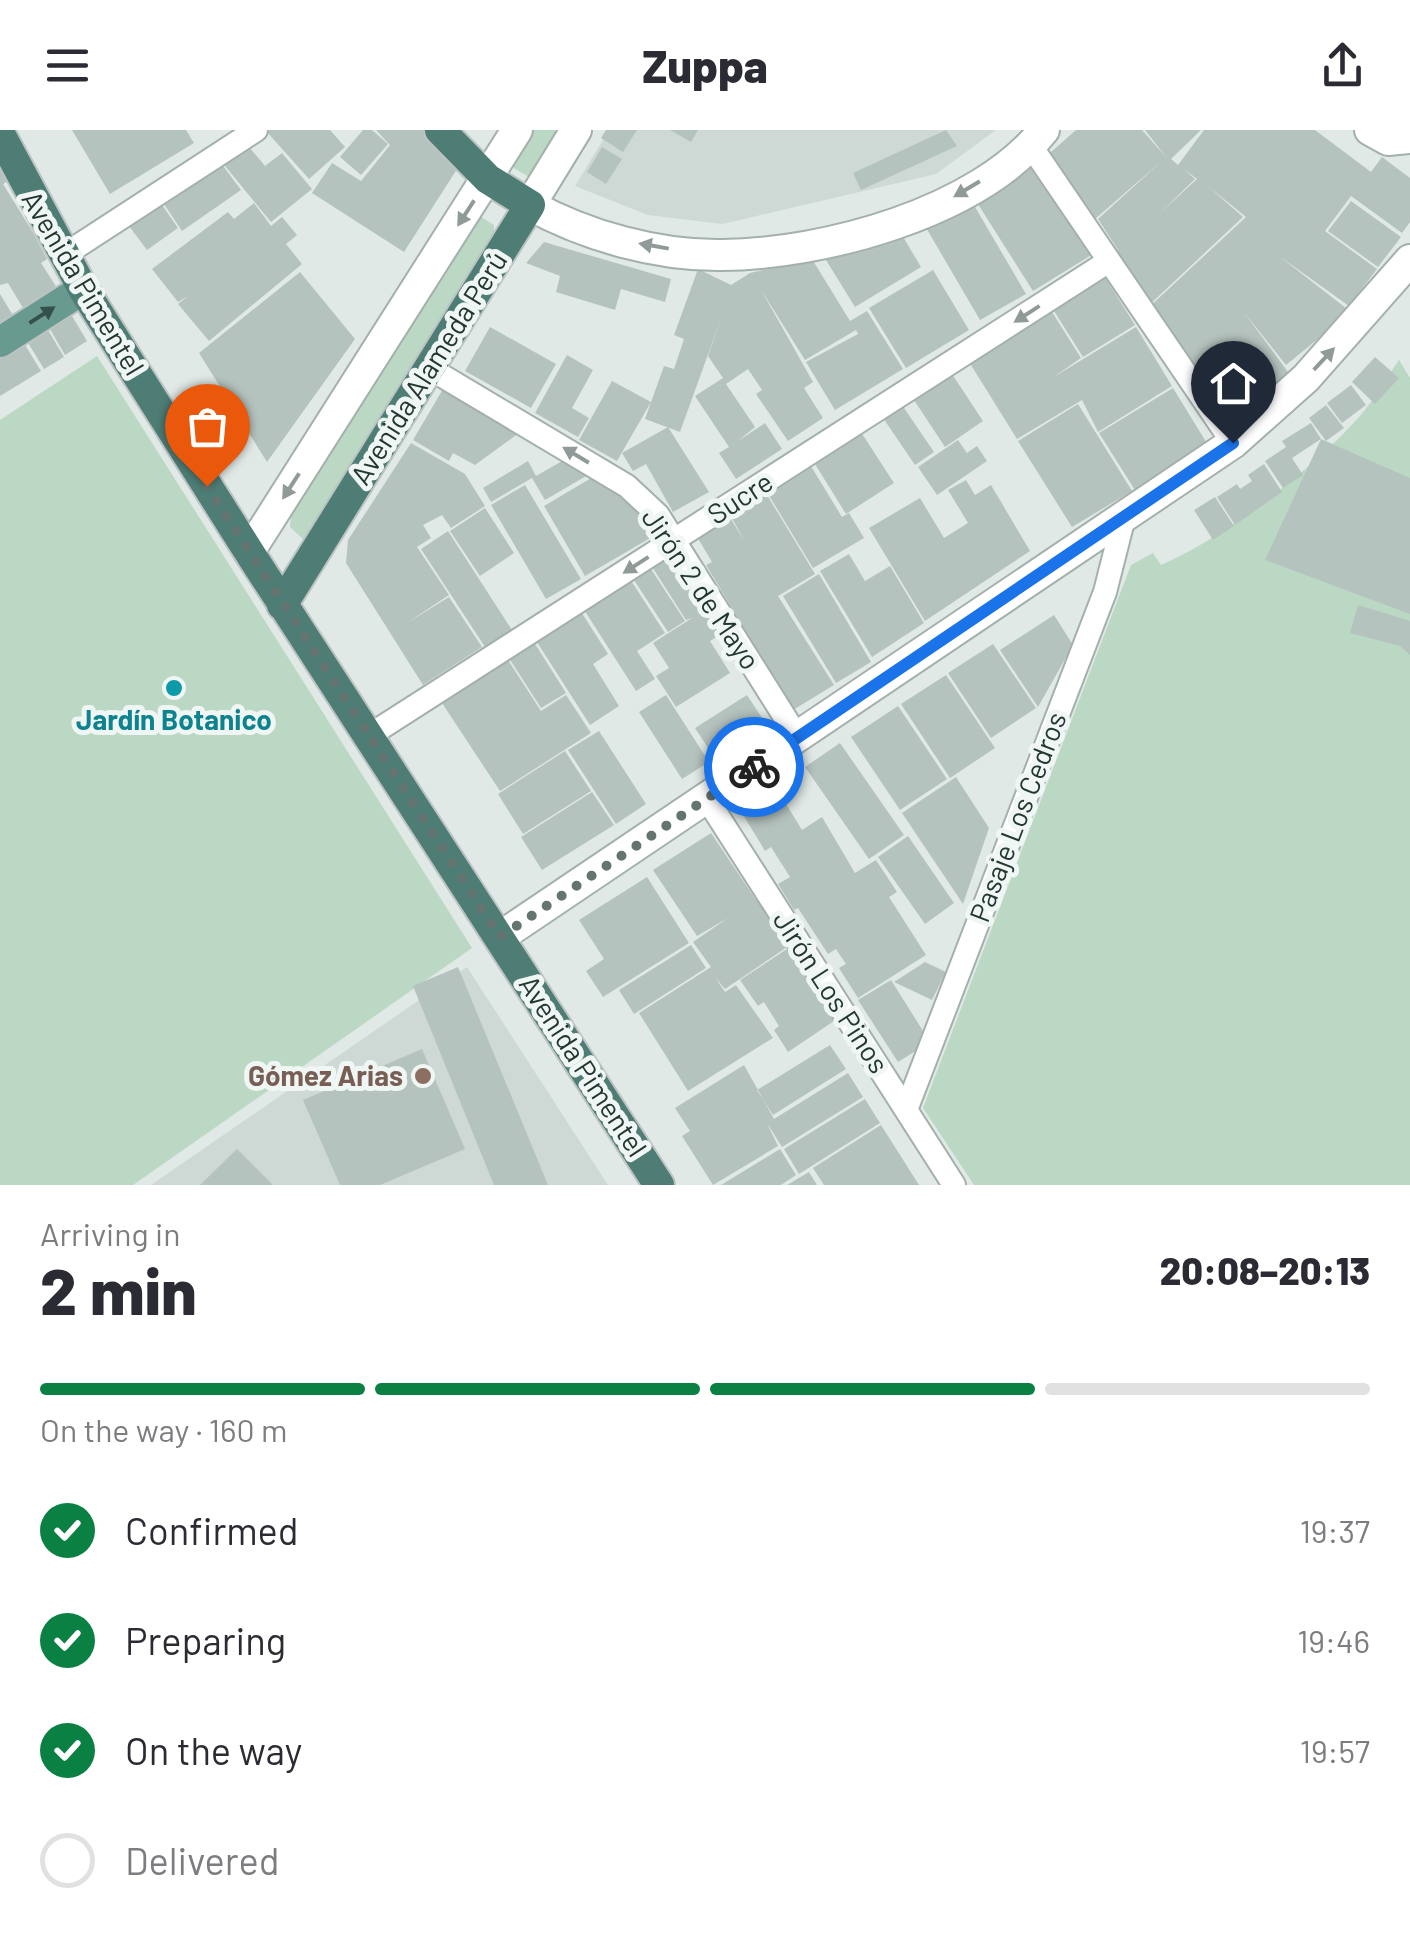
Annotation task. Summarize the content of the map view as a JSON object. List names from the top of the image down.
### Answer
{
  "streets": {
    "highway": ["Avenida Pimentel", "Avenida Alameda Perú"],
    "street": [
      "Sucre",
      "Jirón 2 de Mayo",
      "Pasaje Los Cedros",
      "Jirón Los Pinos"
    ]
  },
  "crossings": [
    ["Avenida Pimentel", "Avenida Alameda Perú"],
    ["Avenida Pimentel", "Sucre"],
    ["Avenida Alameda Perú", "Jirón 2 de Mayo"],
    ["Sucre", "Jirón 2 de Mayo"],
    ["Pasaje Los Cedros", "Jirón Los Pinos"]
  ],
  "one_way": ["Avenida Alameda Perú", "Sucre", "Jirón 2 de Mayo"],
  "places": ["Jardín Botanico", "Gómez Arias"],
  "page": {
    "header": "Zuppa",
    "heading": ["2 min", "Arriving in", "20:08–20:13"],
    "bar": "On the way · 160 m",
    "list": [
      ["Confirmed", "19:37"],
      ["Preparing", "19:46"],
      ["On the way", "19:57"],
      "Delivered"
    ]
  }
}
